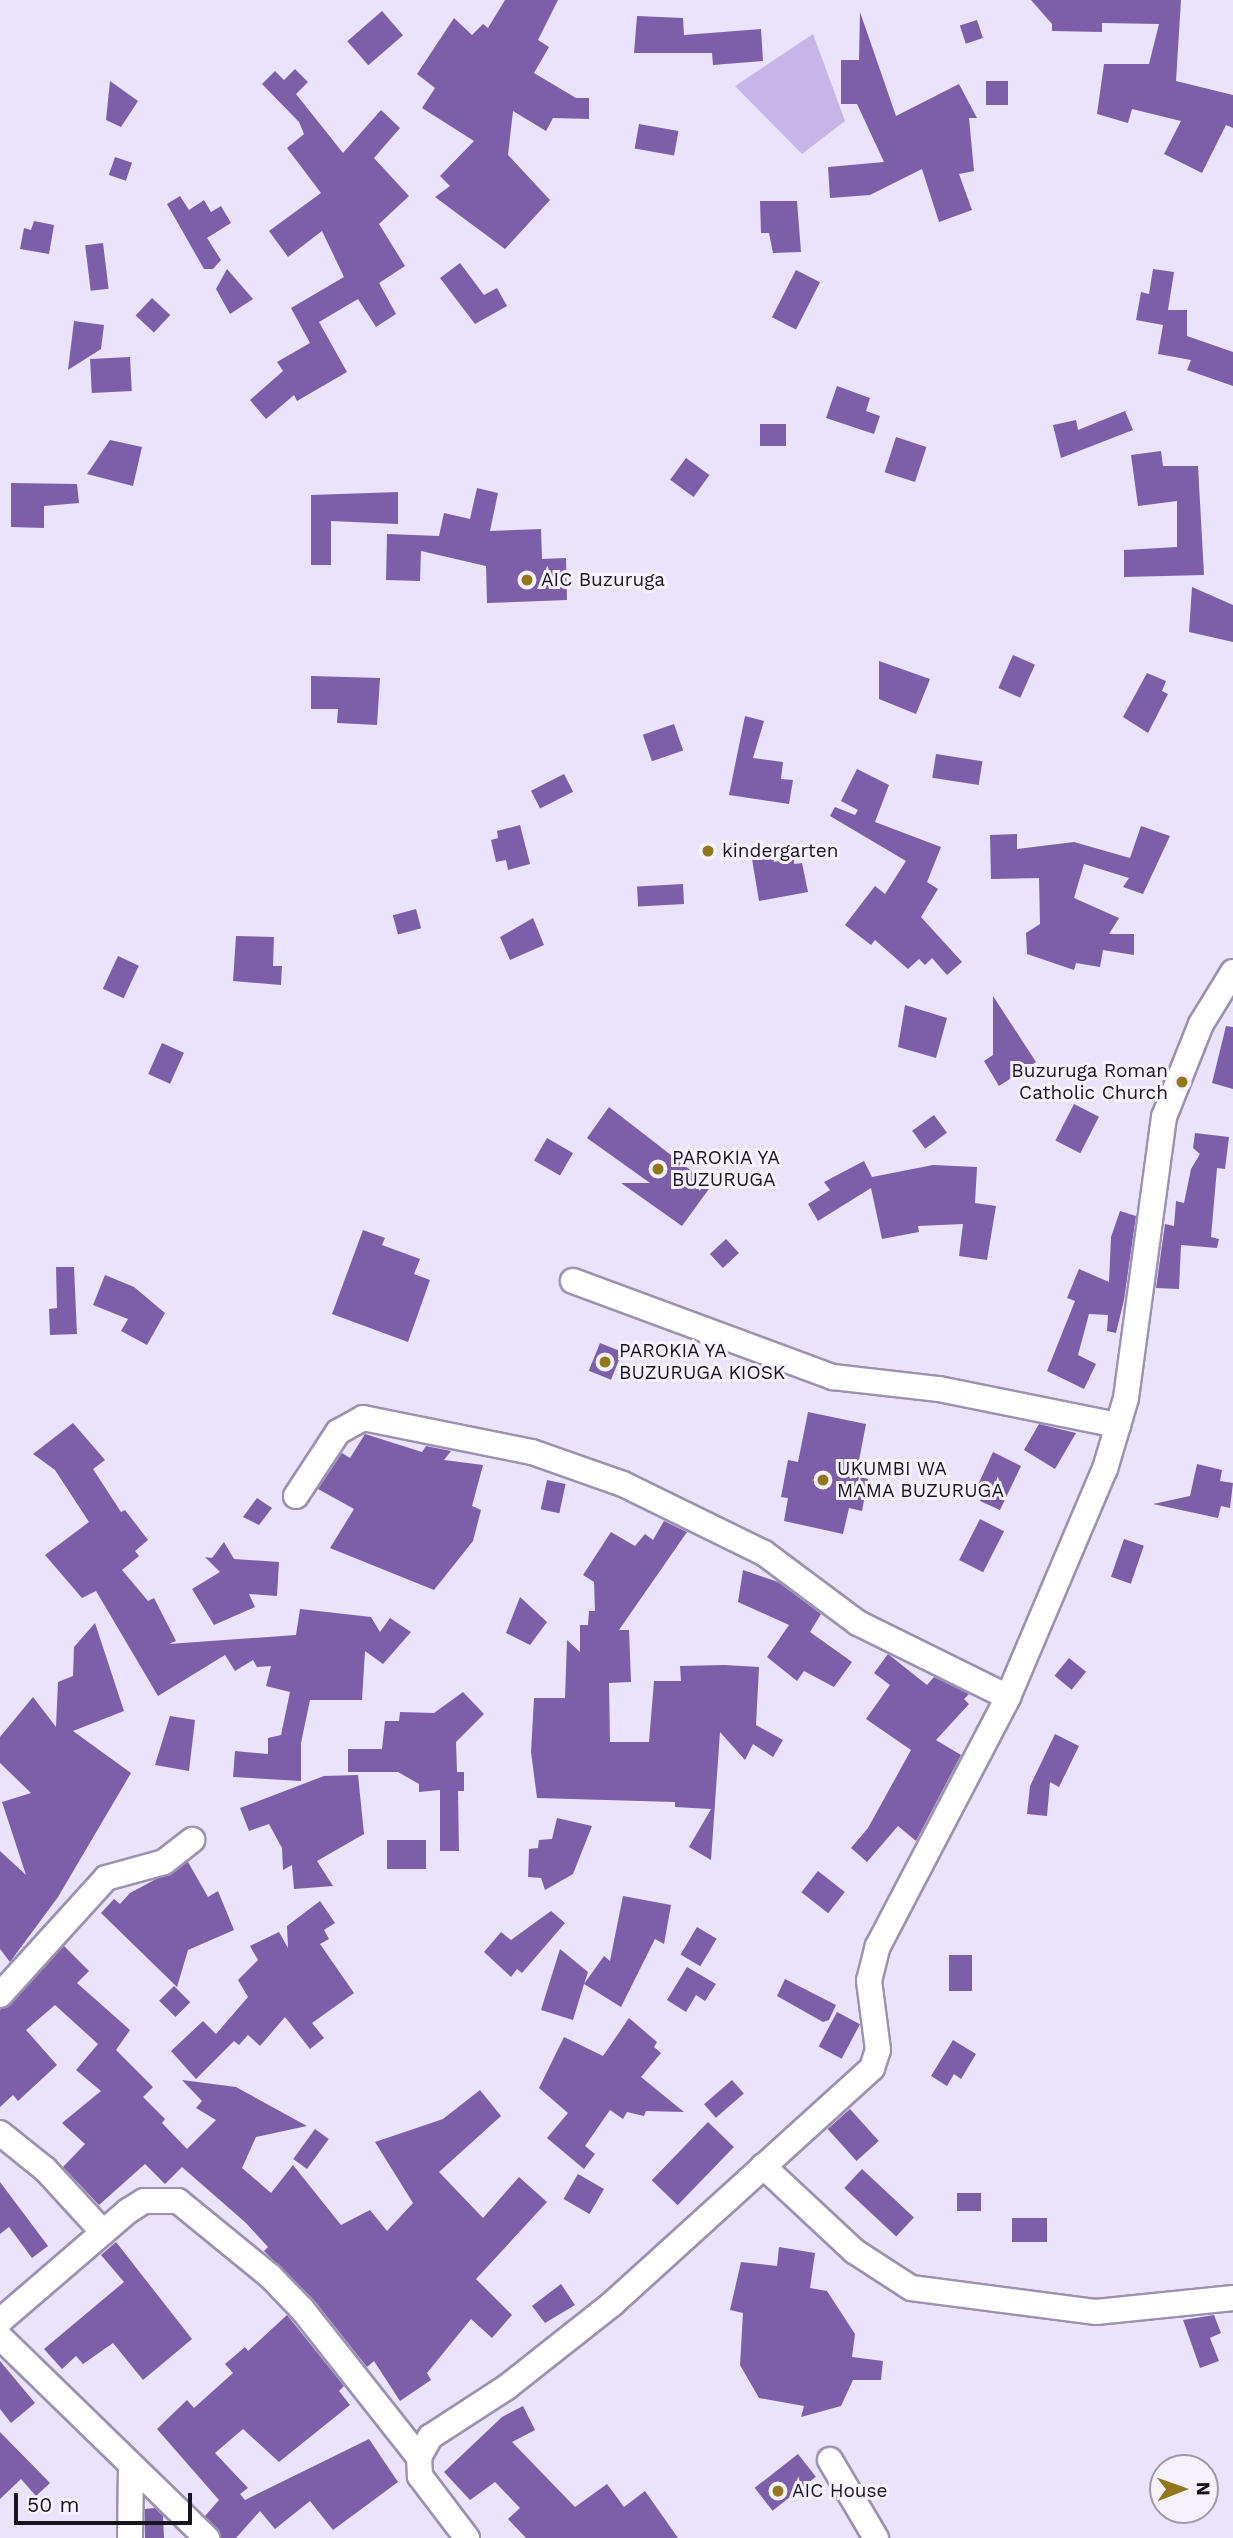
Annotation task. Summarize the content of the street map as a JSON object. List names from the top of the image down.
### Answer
{
  "places": [
    "AIC Buzuruga",
    "kindergarten",
    "Buzuruga Roman Catholic Church",
    "PAROKIA YA BUZURUGA",
    "PAROKIA YA BUZURUGA KIOSK",
    "UKUMBI WA MAMA BUZURUGA",
    "AIC House"
  ],
  "scale_bar": "50 m",
  "north": "right"
}
